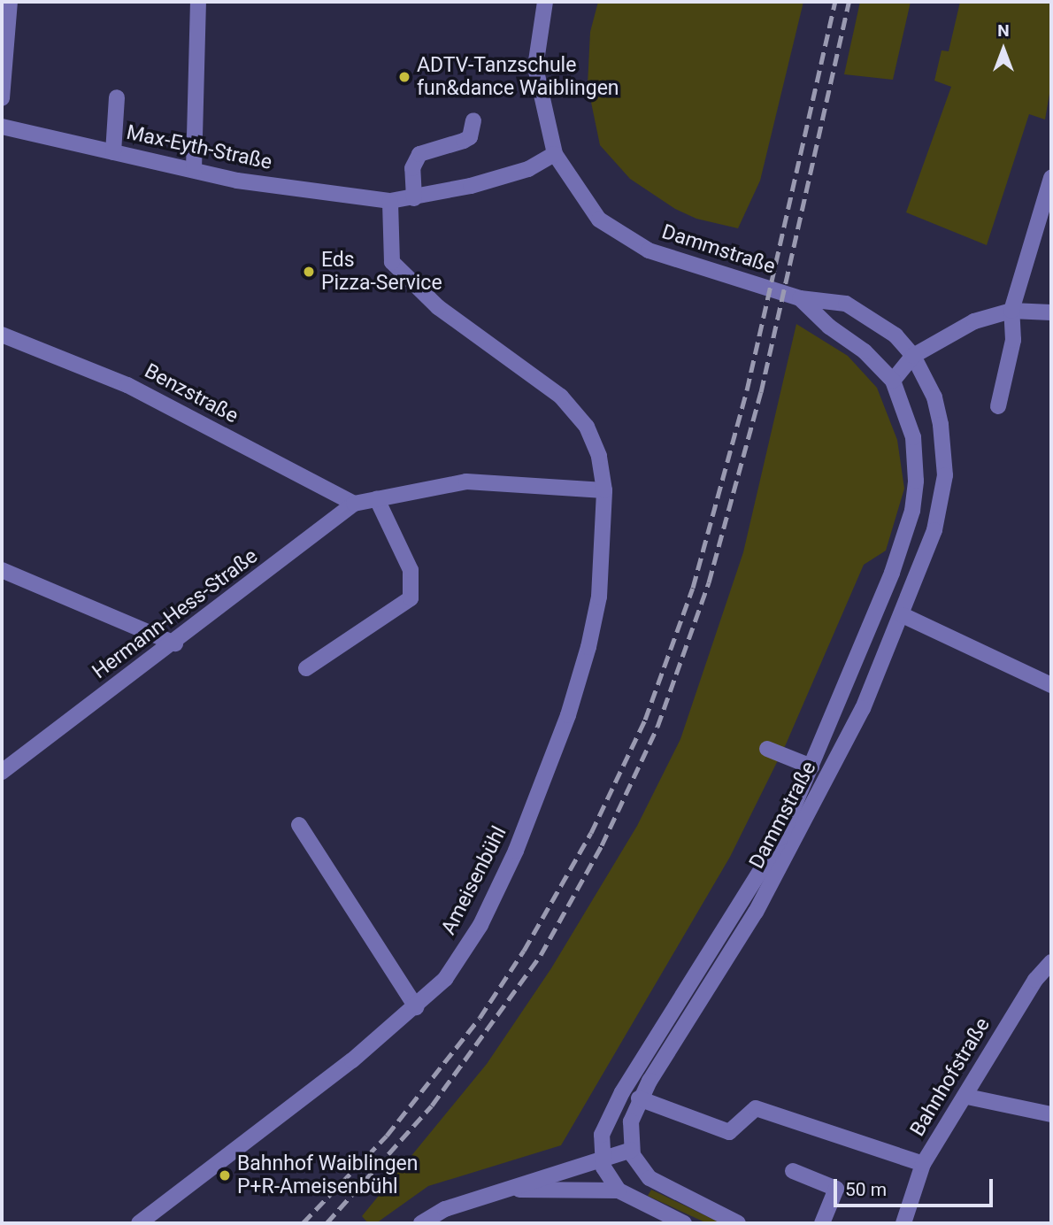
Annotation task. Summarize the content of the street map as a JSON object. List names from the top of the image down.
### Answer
{
  "streets": {
    "street": [
      "Max-Eyth-Straße",
      "Dammstraße",
      "Benzstraße",
      "Hermann-Hess-Straße",
      "Ameisenbühl",
      "Bahnhofstraße"
    ]
  },
  "crossings": [
    ["Max-Eyth-Straße", "Dammstraße"],
    ["Benzstraße", "Hermann-Hess-Straße"],
    ["Hermann-Hess-Straße", "Ameisenbühl"]
  ],
  "places": ["ADTV-Tanzschule fun&dance Waiblingen", "Eds Pizza-Service", "Bahnhof Waiblingen P+R-Ameisenbühl"],
  "scale_bar": "50 m",
  "north": "top"
}
